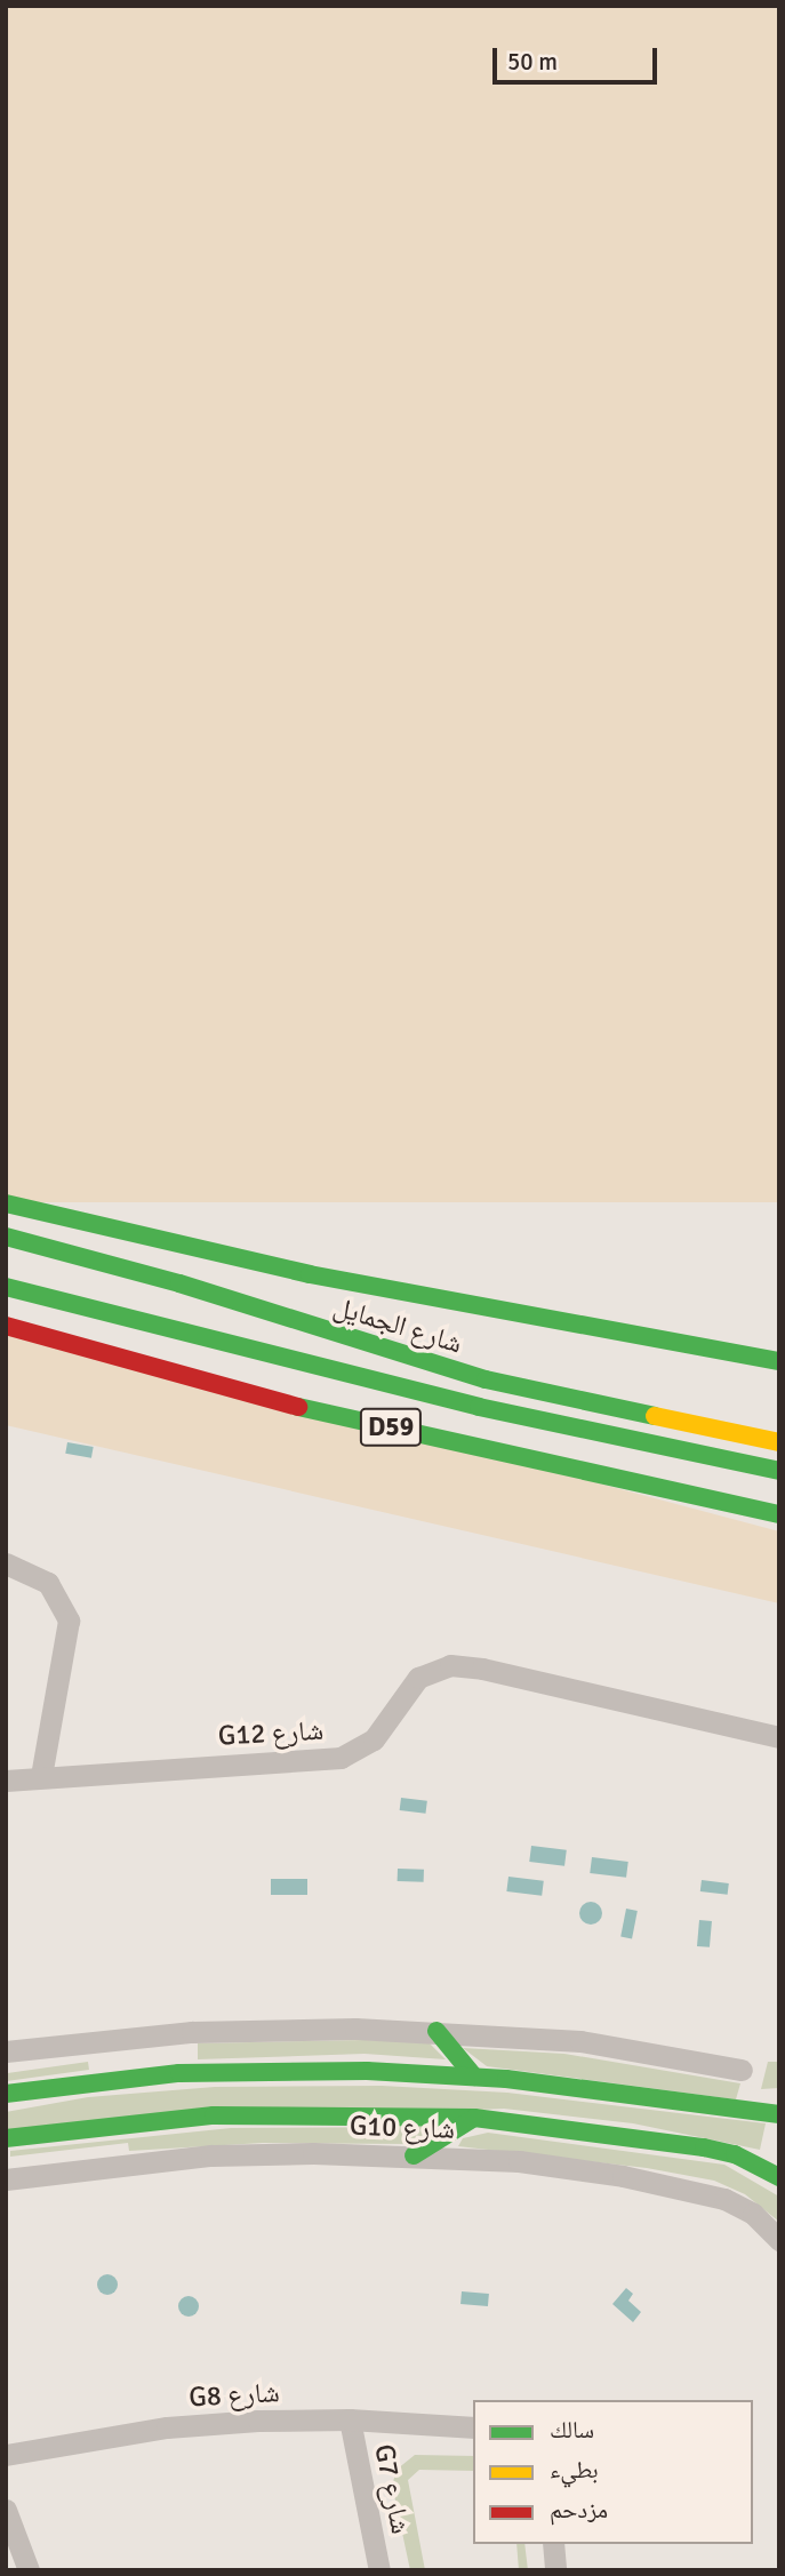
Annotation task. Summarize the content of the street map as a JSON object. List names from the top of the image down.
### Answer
{
  "streets": {
    "main road": ["شارع الجمايل", "D59", "G10 شارع"],
    "street": ["G12 شارع", "G8 شارع", "G7 شارع"]
  },
  "crossings": [
    ["G8 شارع", "G7 شارع"]
  ],
  "legend": ["سالك", "بطيء", "مزدحم"],
  "scale_bar": "50 m"
}
